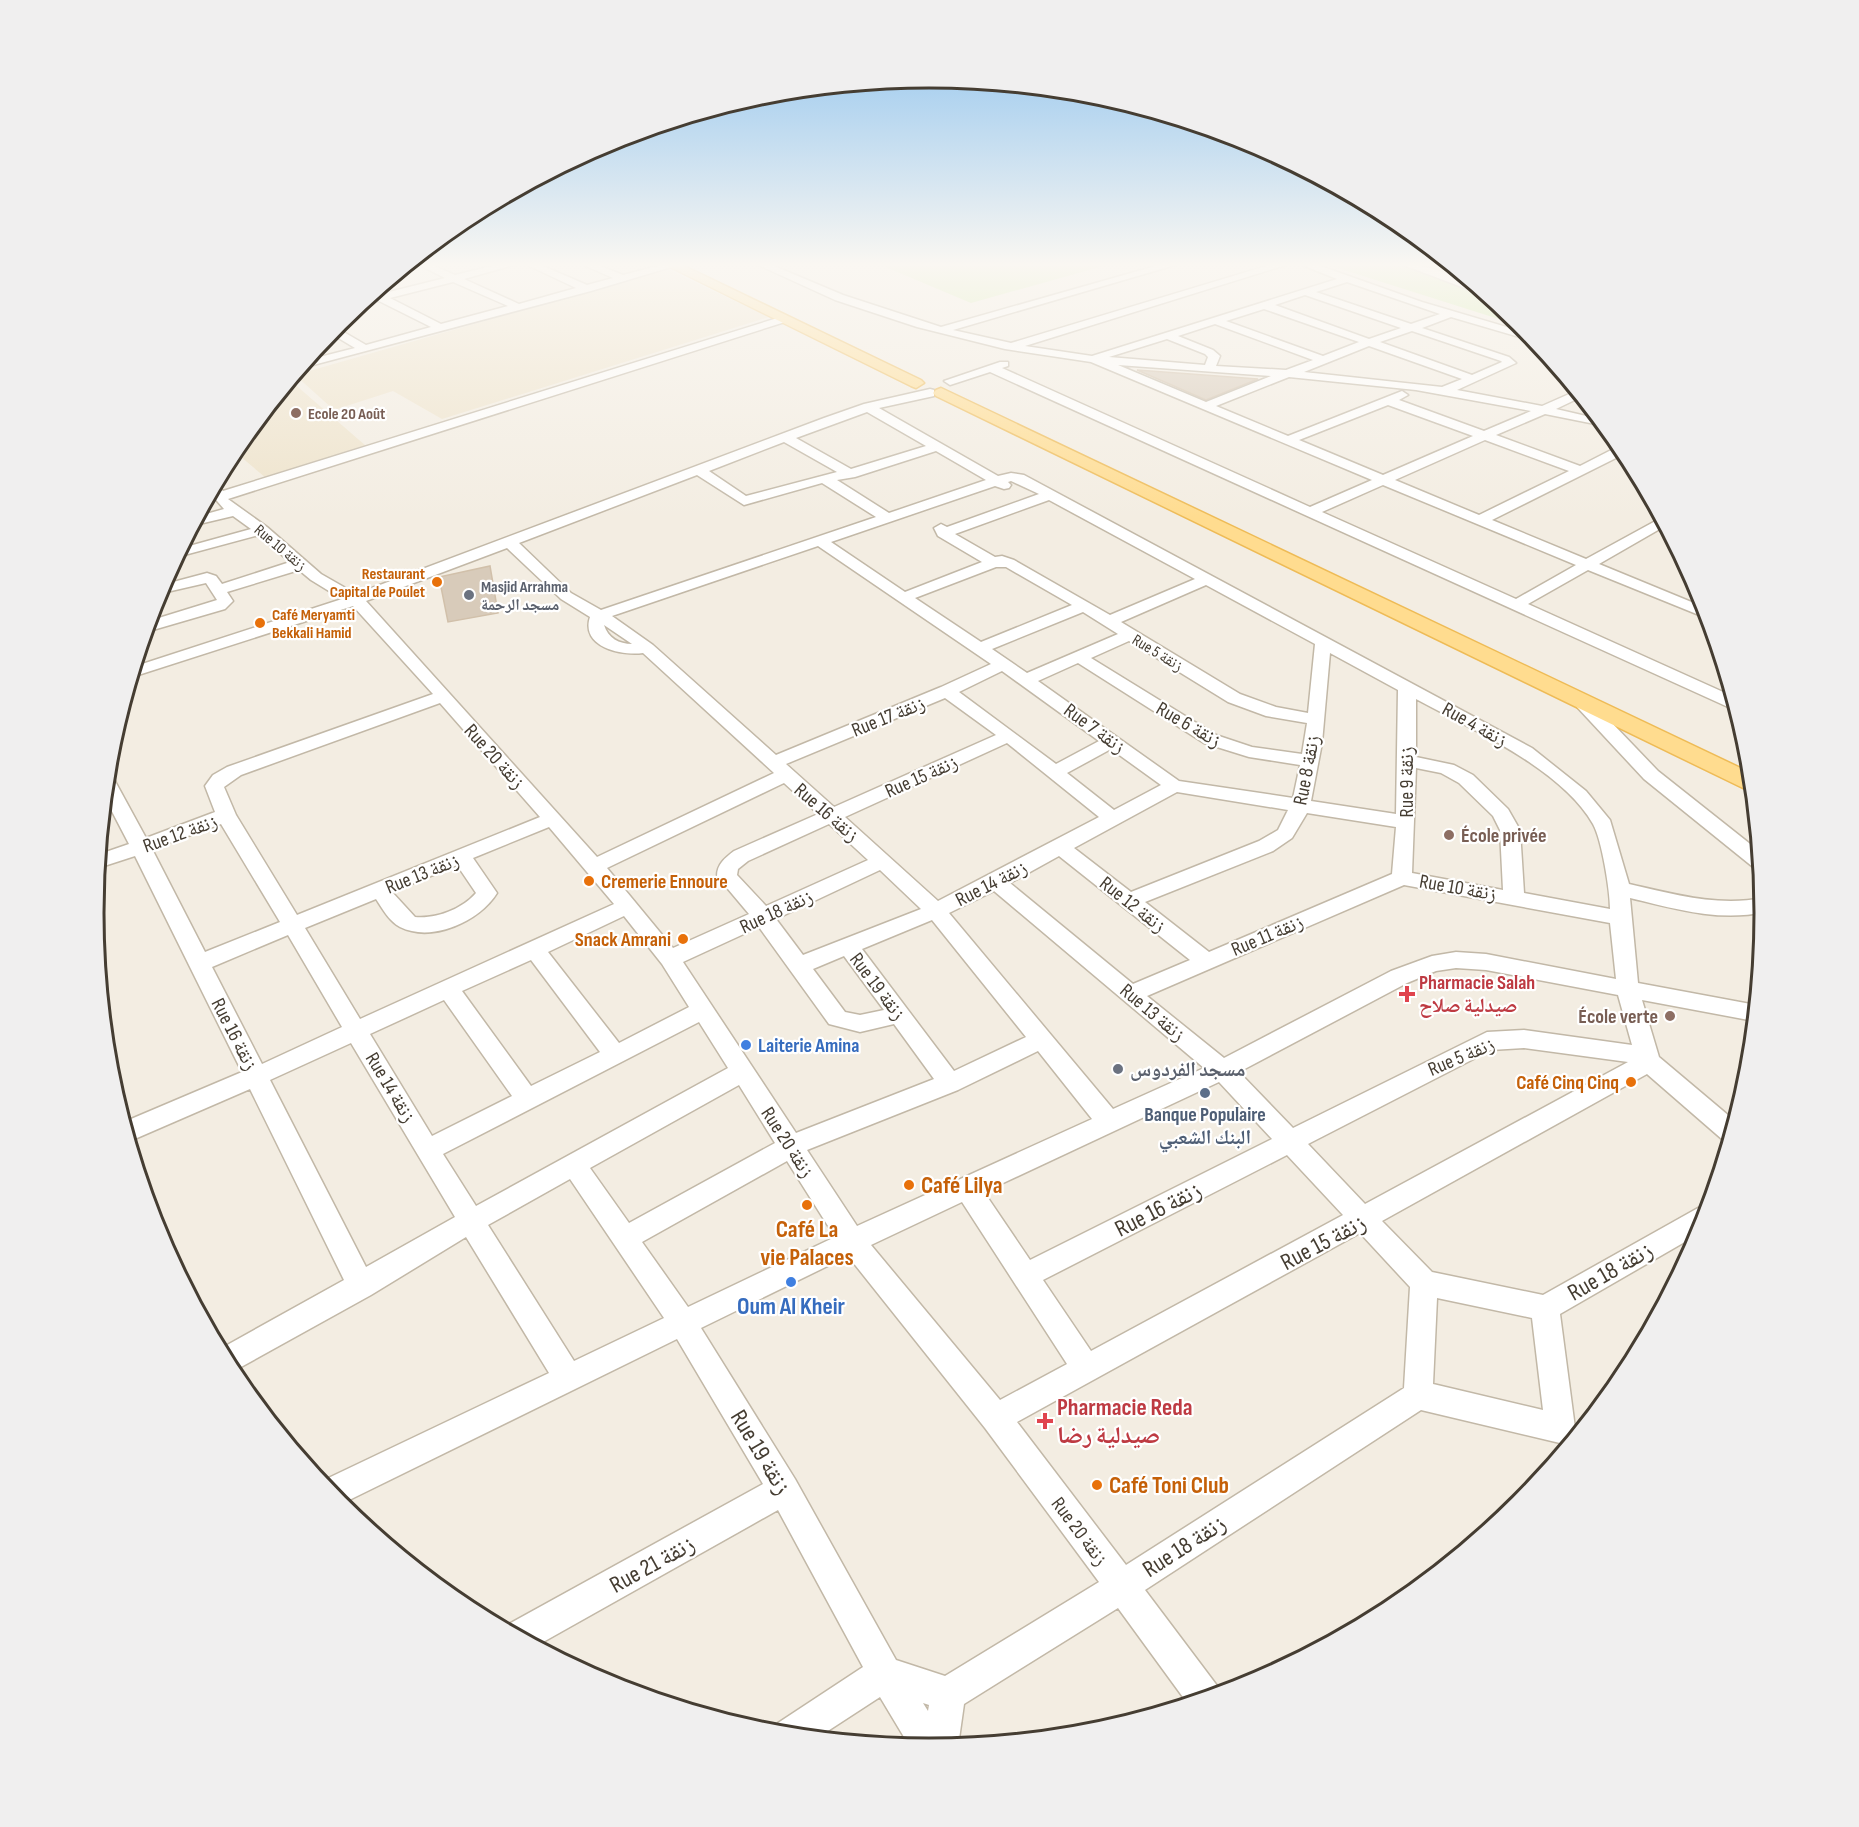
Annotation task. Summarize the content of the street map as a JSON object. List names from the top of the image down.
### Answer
{
  "streets": {
    "street": [
      "Rue 10 زنقة",
      "Rue 5 زنقة",
      "Rue 17 زنقة",
      "Rue 6 زنقة",
      "Rue 4 زنقة",
      "Rue 7 زنقة",
      "Rue 20 زنقة",
      "Rue 8 زنقة",
      "Rue 15 زنقة",
      "Rue 9 زنقة",
      "Rue 16 زنقة",
      "Rue 12 زنقة",
      "Rue 13 زنقة",
      "Rue 14 زنقة",
      "Rue 18 زنقة",
      "Rue 11 زنقة",
      "Rue 19 زنقة",
      "Rue 21 زنقة"
    ]
  },
  "crossings": [
    ["Rue 10 زنقة", "Rue 4 زنقة"],
    ["Rue 10 زنقة", "Rue 20 زنقة"],
    ["Rue 10 زنقة", "Rue 9 زنقة"],
    ["Rue 10 زنقة", "Rue 11 زنقة"],
    ["Rue 5 زنقة", "Rue 4 زنقة"],
    ["Rue 5 زنقة", "Rue 8 زنقة"],
    ["Rue 5 زنقة", "Rue 15 زنقة"],
    ["Rue 5 زنقة", "Rue 16 زنقة"],
    ["Rue 5 زنقة", "Rue 13 زنقة"],
    ["Rue 17 زنقة", "Rue 7 زنقة"],
    ["Rue 17 زنقة", "Rue 20 زنقة"],
    ["Rue 17 زنقة", "Rue 16 زنقة"],
    ["Rue 6 زنقة", "Rue 8 زنقة"],
    ["Rue 4 زنقة", "Rue 8 زنقة"],
    ["Rue 4 زنقة", "Rue 15 زنقة"],
    ["Rue 4 زنقة", "Rue 9 زنقة"],
    ["Rue 7 زنقة", "Rue 8 زنقة"],
    ["Rue 7 زنقة", "Rue 9 زنقة"],
    ["Rue 7 زنقة", "Rue 14 زنقة"],
    ["Rue 20 زنقة", "Rue 15 زنقة"],
    ["Rue 20 زنقة", "Rue 13 زنقة"],
    ["Rue 20 زنقة", "Rue 14 زنقة"],
    ["Rue 20 زنقة", "Rue 18 زنقة"],
    ["Rue 8 زنقة", "Rue 12 زنقة"],
    ["Rue 15 زنقة", "Rue 16 زنقة"],
    ["Rue 15 زنقة", "Rue 13 زنقة"],
    ["Rue 9 زنقة", "Rue 11 زنقة"],
    ["Rue 16 زنقة", "Rue 12 زنقة"],
    ["Rue 16 زنقة", "Rue 13 زنقة"],
    ["Rue 16 زنقة", "Rue 14 زنقة"],
    ["Rue 16 زنقة", "Rue 18 زنقة"],
    ["Rue 12 زنقة", "Rue 14 زنقة"],
    ["Rue 12 زنقة", "Rue 11 زنقة"],
    ["Rue 13 زنقة", "Rue 14 زنقة"],
    ["Rue 13 زنقة", "Rue 11 زنقة"],
    ["Rue 14 زنقة", "Rue 19 زنقة"],
    ["Rue 19 زنقة", "Rue 21 زنقة"]
  ],
  "places": {
    "other": [
      "Ecole 20 Août",
      "Restaurant Capital de Poulet",
      "Masjid Arrahma مسجد الرحمة",
      "Café Meryamti Bekkali Hamid",
      "École privée",
      "Cremerie Ennoure",
      "Snack Amrani",
      "École verte",
      "Laiterie Amina",
      "مسجد الفردوس",
      "Café Cinq Cinq",
      "Banque Populaire البنك الشعبي",
      "Café Lilya",
      "Café La vie Palaces",
      "Oum Al Kheir",
      "Café Toni Club"
    ],
    "health": ["Pharmacie Salah صيدلية صلاح", "Pharmacie Reda صيدلية رضا"]
  }
}
